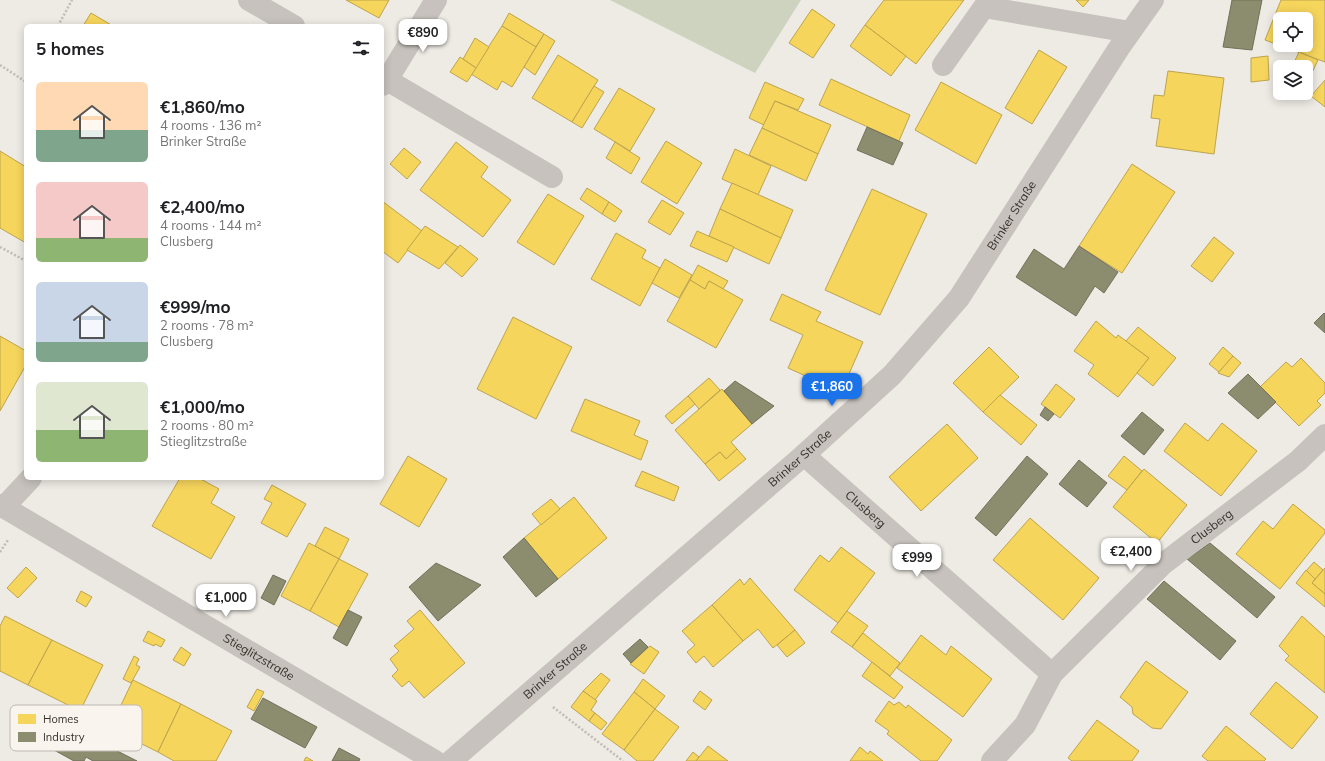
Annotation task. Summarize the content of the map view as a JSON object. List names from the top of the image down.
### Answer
{
  "streets": {
    "street": ["Brinker Straße", "Clusberg", "Stieglitzstraße"]
  },
  "crossings": [
    ["Brinker Straße", "Clusberg"]
  ],
  "legend": ["Homes", "Industry"],
  "page": {
    "price": [
      "€890",
      "€1,860",
      "€2,400",
      "€999",
      "€1,000"
    ],
    "heading": "5 homes",
    "list": [
      {
        "name": "€1,860/mo",
        "note": "4 rooms · 136 m² · Brinker Straße"
      },
      {
        "name": "€2,400/mo",
        "note": "4 rooms · 144 m² · Clusberg"
      },
      {
        "name": "€999/mo",
        "note": "2 rooms · 78 m² · Clusberg"
      },
      {
        "name": "€1,000/mo",
        "note": "2 rooms · 80 m² · Stieglitzstraße"
      }
    ]
  }
}
